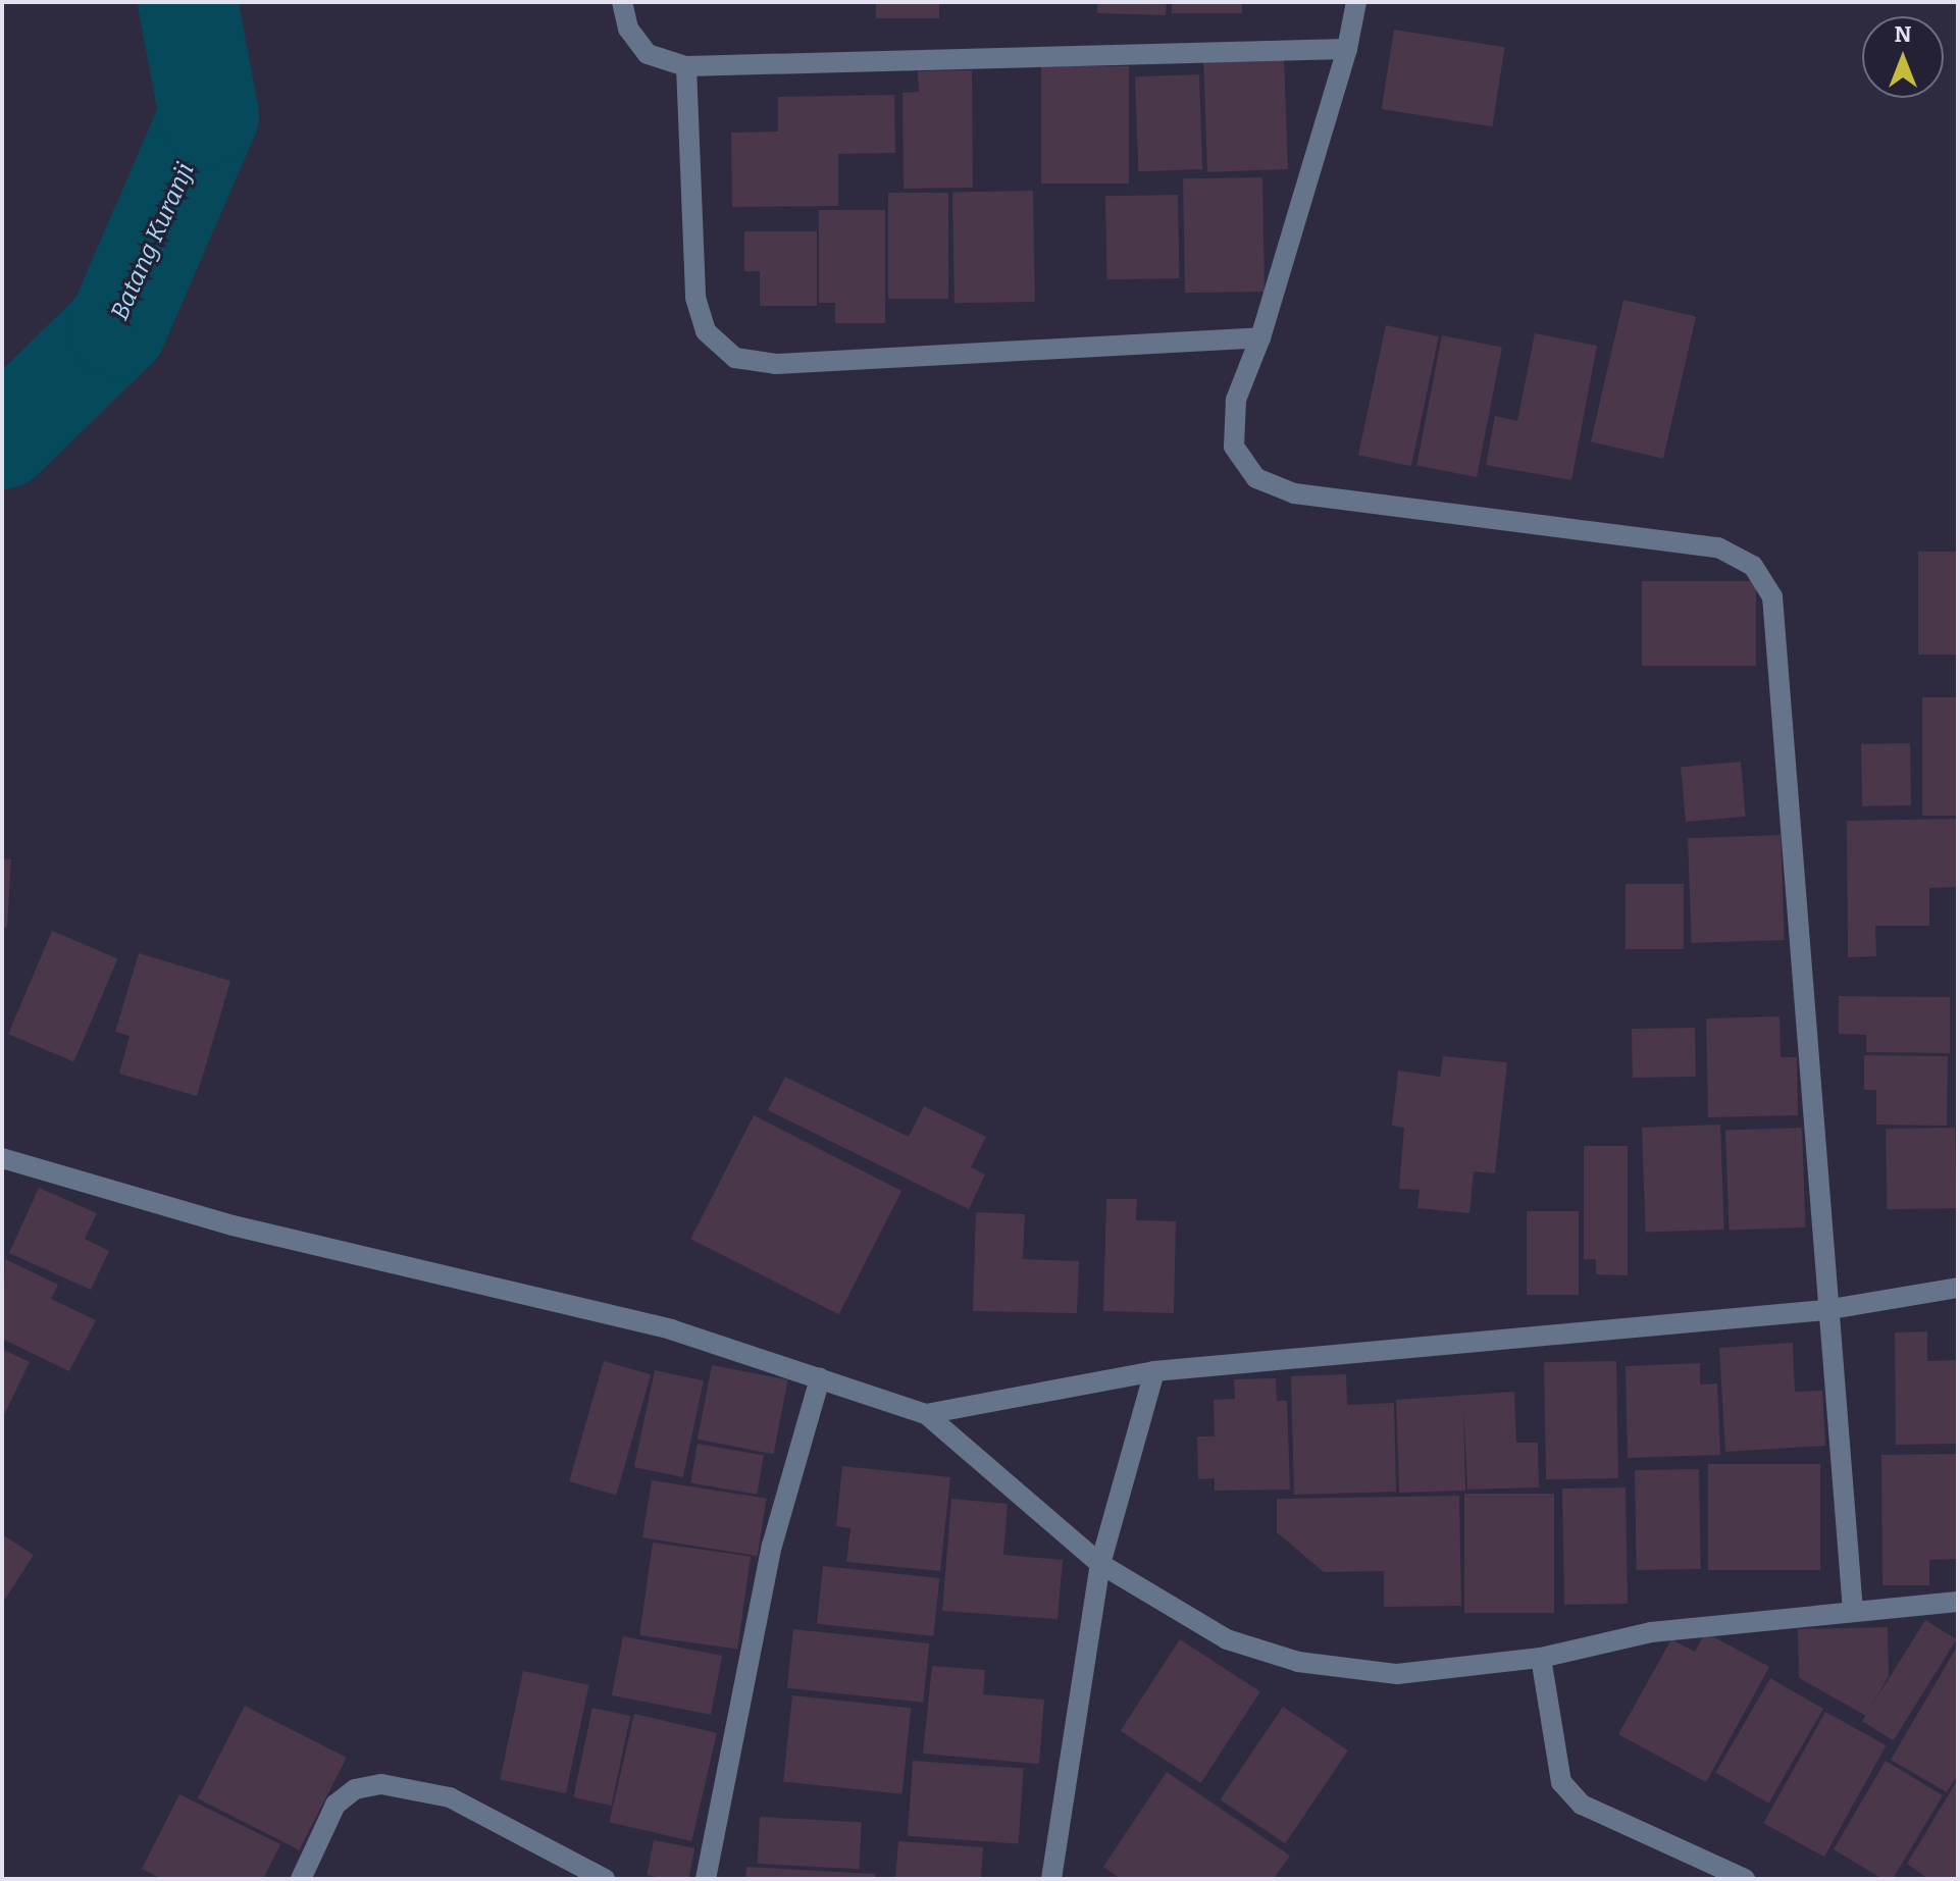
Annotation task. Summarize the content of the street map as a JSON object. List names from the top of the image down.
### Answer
{
  "water": ["Batang Kuranji"],
  "north": "top"
}
